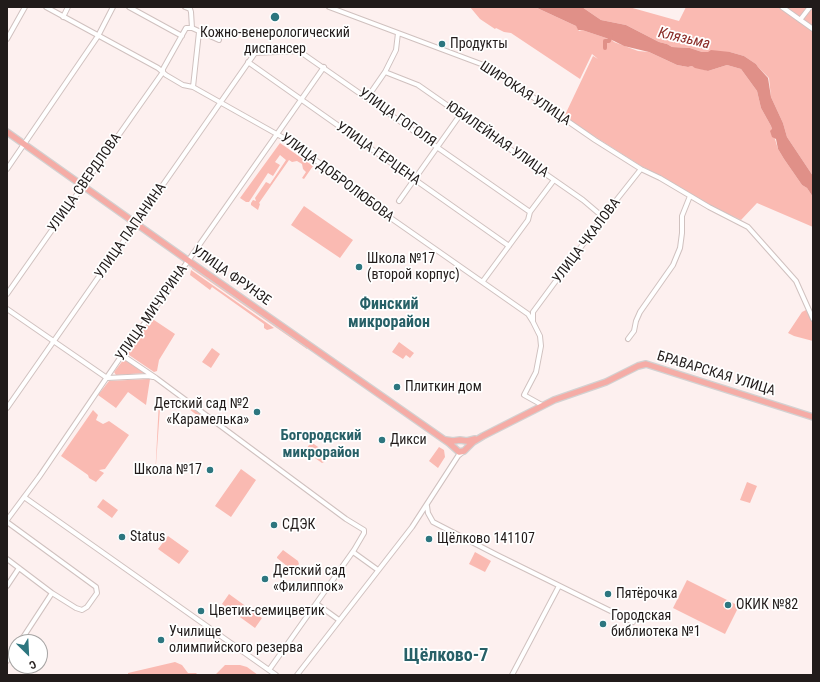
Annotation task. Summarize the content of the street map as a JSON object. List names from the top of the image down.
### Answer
{
  "streets": {
    "main road": ["УЛИЦА ФРУНЗЕ", "БРАВАРСКАЯ УЛИЦА"],
    "street": [
      "ШИРОКАЯ УЛИЦА",
      "УЛИЦА ГОГОЛЯ",
      "ЮБИЛЕЙНАЯ УЛИЦА",
      "УЛИЦА ГЕРЦЕНА",
      "УЛИЦА ДОБРОЛЮБОВА",
      "УЛИЦА СВЕРДЛОВА",
      "УЛИЦА ПАПАНИНА",
      "УЛИЦА ЧКАЛОВА",
      "УЛИЦА МИЧУРИНА"
    ]
  },
  "crossings": [
    ["ШИРОКАЯ УЛИЦА", "УЛИЦА ЧКАЛОВА"],
    ["УЛИЦА ГОГОЛЯ", "УЛИЦА ПАПАНИНА"],
    ["УЛИЦА ГОГОЛЯ", "УЛИЦА МИЧУРИНА"],
    ["ЮБИЛЕЙНАЯ УЛИЦА", "УЛИЦА ЧКАЛОВА"],
    ["УЛИЦА ГЕРЦЕНА", "УЛИЦА ПАПАНИНА"],
    ["УЛИЦА ГЕРЦЕНА", "УЛИЦА МИЧУРИНА"],
    ["УЛИЦА ДОБРОЛЮБОВА", "УЛИЦА СВЕРДЛОВА"],
    ["УЛИЦА ДОБРОЛЮБОВА", "УЛИЦА ПАПАНИНА"],
    ["УЛИЦА ДОБРОЛЮБОВА", "УЛИЦА ЧКАЛОВА"],
    ["УЛИЦА ДОБРОЛЮБОВА", "УЛИЦА МИЧУРИНА"],
    ["УЛИЦА СВЕРДЛОВА", "УЛИЦА ФРУНЗЕ"],
    ["УЛИЦА ПАПАНИНА", "УЛИЦА ФРУНЗЕ"],
    ["УЛИЦА ФРУНЗЕ", "УЛИЦА МИЧУРИНА"]
  ],
  "districts": ["Финский микрорайон", "Богородский микрорайон", "Щёлково-7"],
  "water": ["Клязьма"],
  "places": [
    "Кожно-венерологический диспансер",
    "Продукты",
    "Школа №17 (второй корпус)",
    "Плиткин дом",
    "Детский сад №2 «Карамелька»",
    "Дикси",
    "Школа №17",
    "СДЭК",
    "Status",
    "Щёлково 141107",
    "Детский сад «Филиппок»",
    "Пятёрочка",
    "ОКИК №82",
    "Цветик-семицветик",
    "Городская библиотека №1",
    "Училище олимпийского резерва"
  ],
  "north": "bottom right"
}
